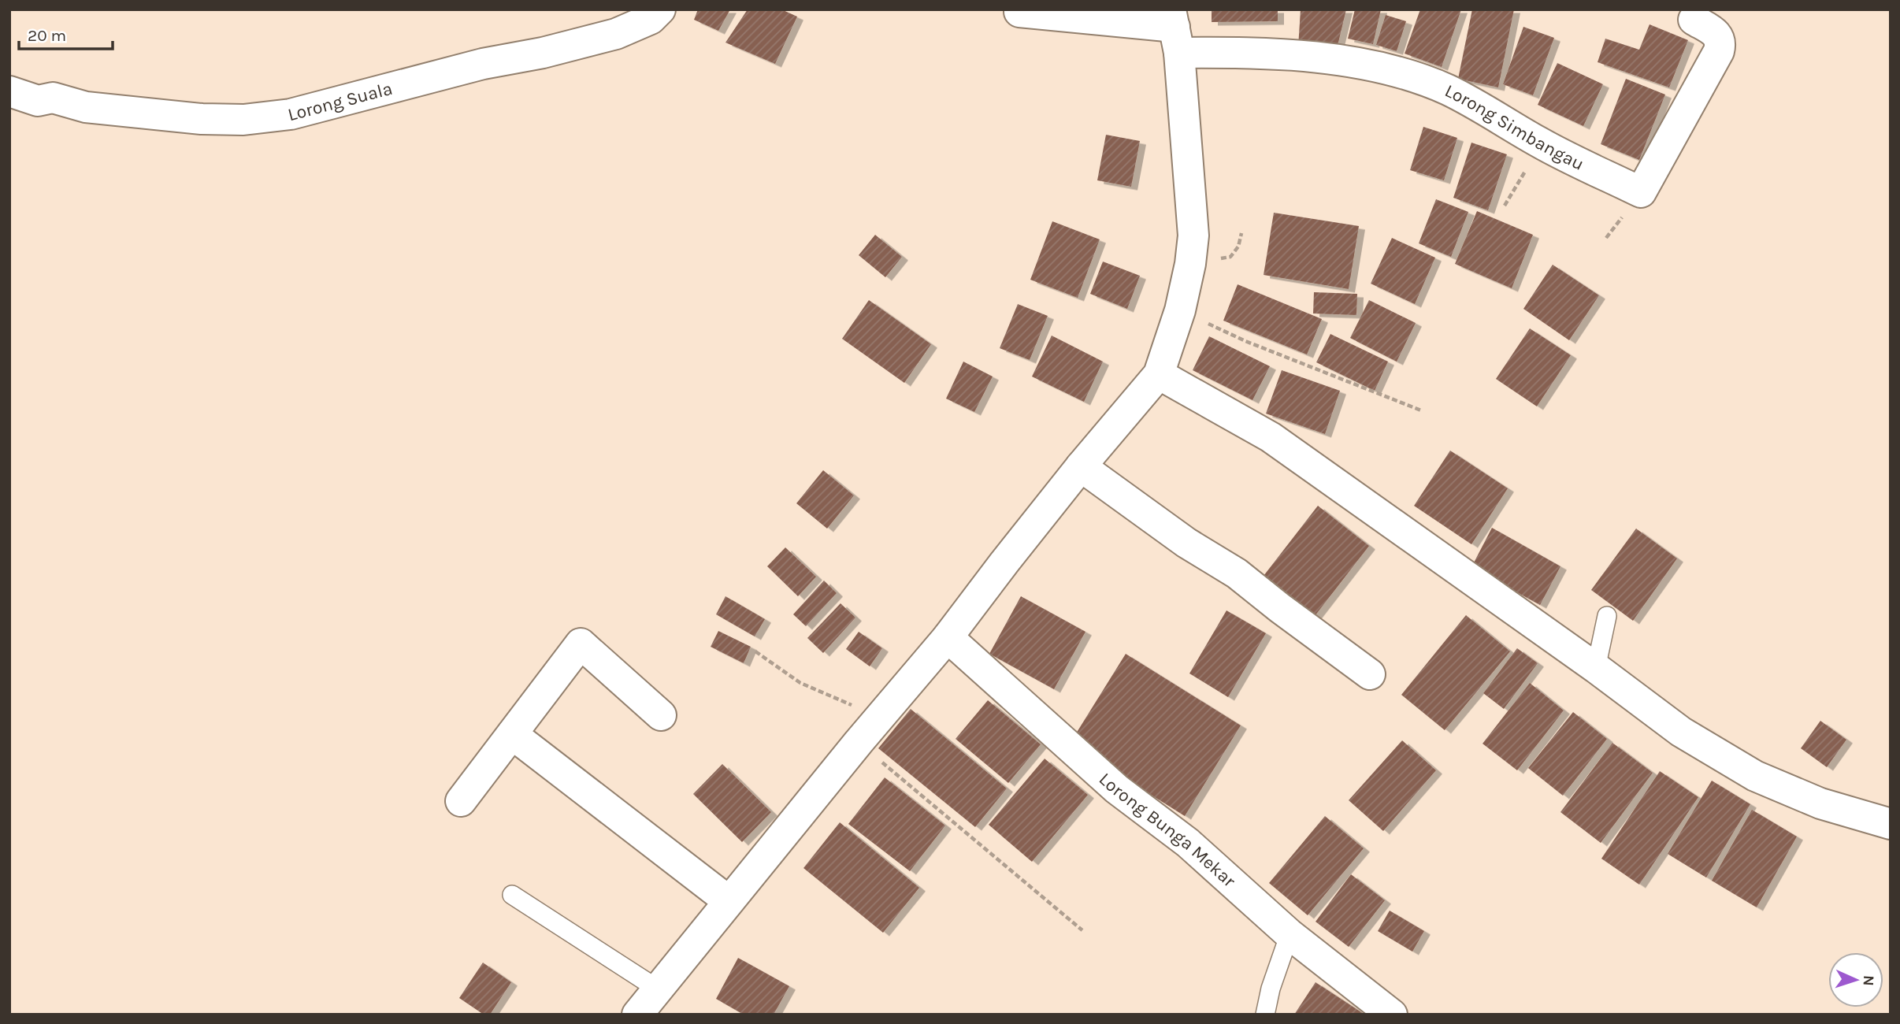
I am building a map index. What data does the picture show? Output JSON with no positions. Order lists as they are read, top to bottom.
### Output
{
  "streets": {
    "street": ["Lorong Suala", "Lorong Simbangau", "Lorong Bunga Mekar"]
  },
  "scale_bar": "20 m",
  "north": "right"
}
